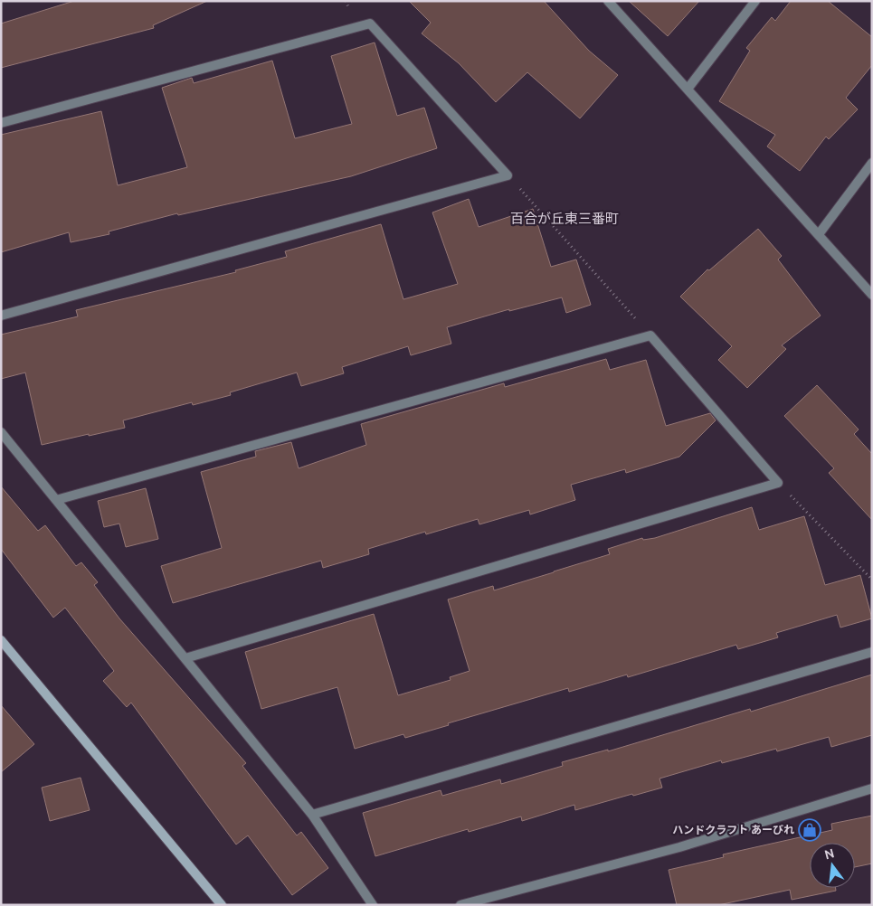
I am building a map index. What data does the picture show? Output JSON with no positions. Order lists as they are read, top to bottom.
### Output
{
  "districts": ["百合が丘東三番町"],
  "places": {
    "shop": ["ハンドクラフト あーびれ"]
  },
  "north": "top"
}
